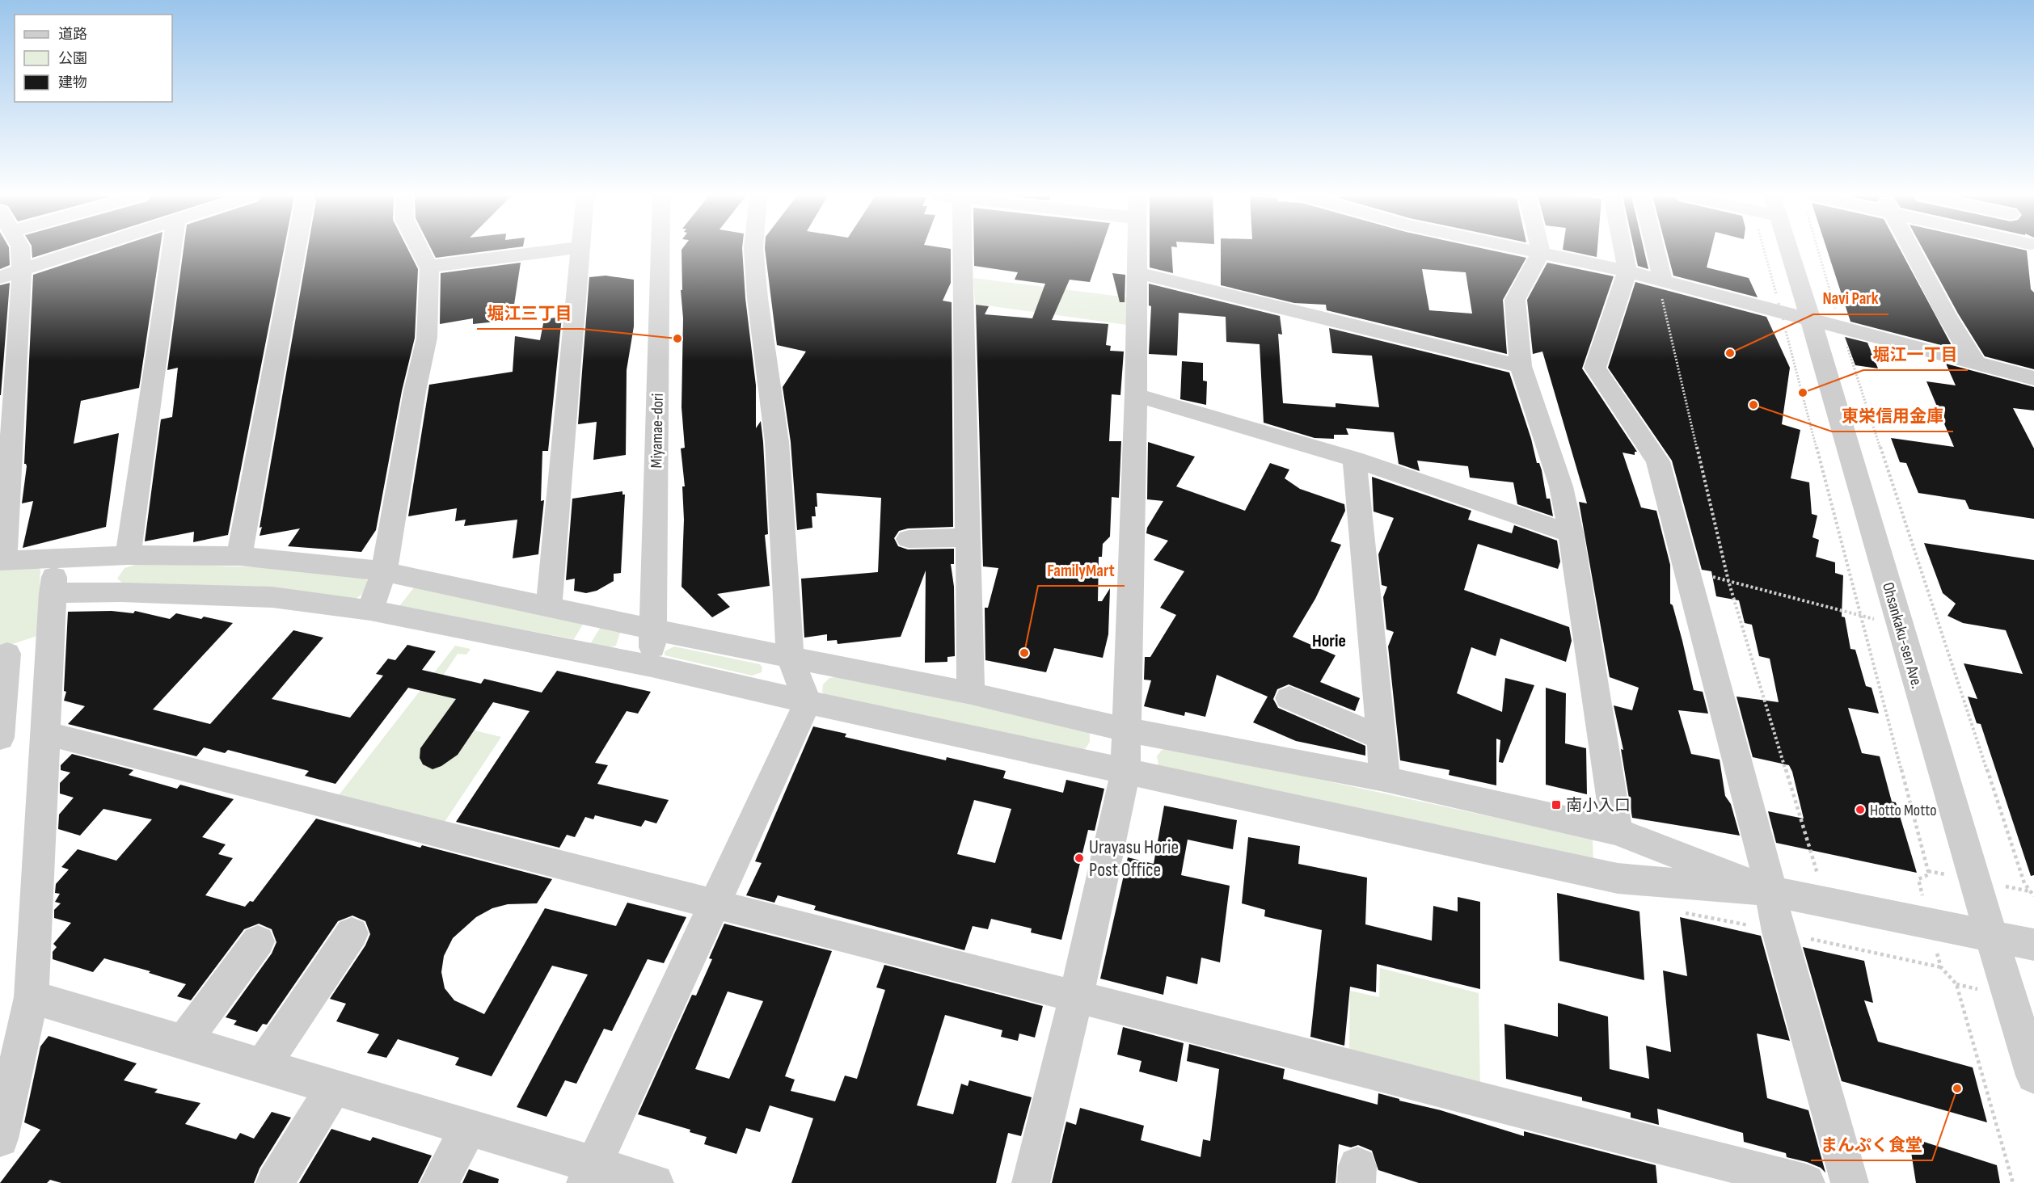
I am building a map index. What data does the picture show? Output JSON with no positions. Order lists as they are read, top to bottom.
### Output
{
  "streets": {
    "street": ["Miyamae-dori", "Ohsankaku-sen Ave."]
  },
  "districts": ["Horie"],
  "places": {
    "other": [
      "堀江三丁目",
      "Navi Park",
      "堀江一丁目",
      "東栄信用金庫",
      "FamilyMart",
      "Hotto Motto",
      "Urayasu Horie Post Office",
      "まんぷく食堂"
    ],
    "transit": ["南小入口"]
  },
  "legend": ["道路", "公園", "建物"]
}
